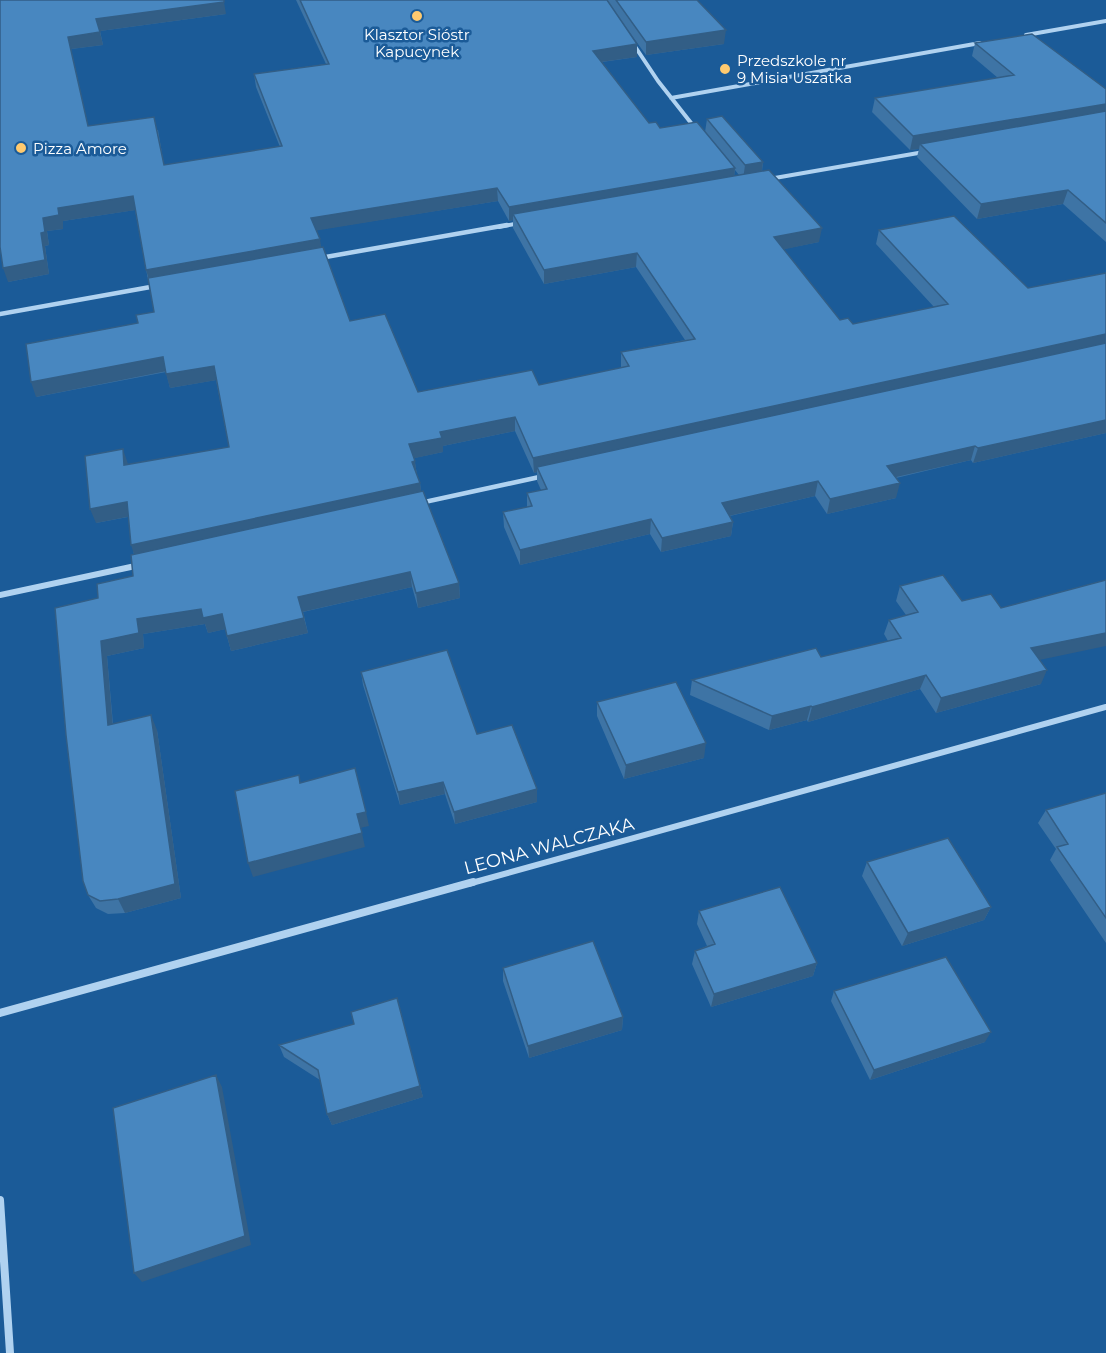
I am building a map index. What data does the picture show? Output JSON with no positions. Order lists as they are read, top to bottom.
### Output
{
  "streets": {
    "street": ["LEONA WALCZAKA"]
  },
  "places": ["Klasztor Sióstr Kapucynek", "Przedszkole nr 9 Misia Uszatka", "Pizza Amore"]
}
